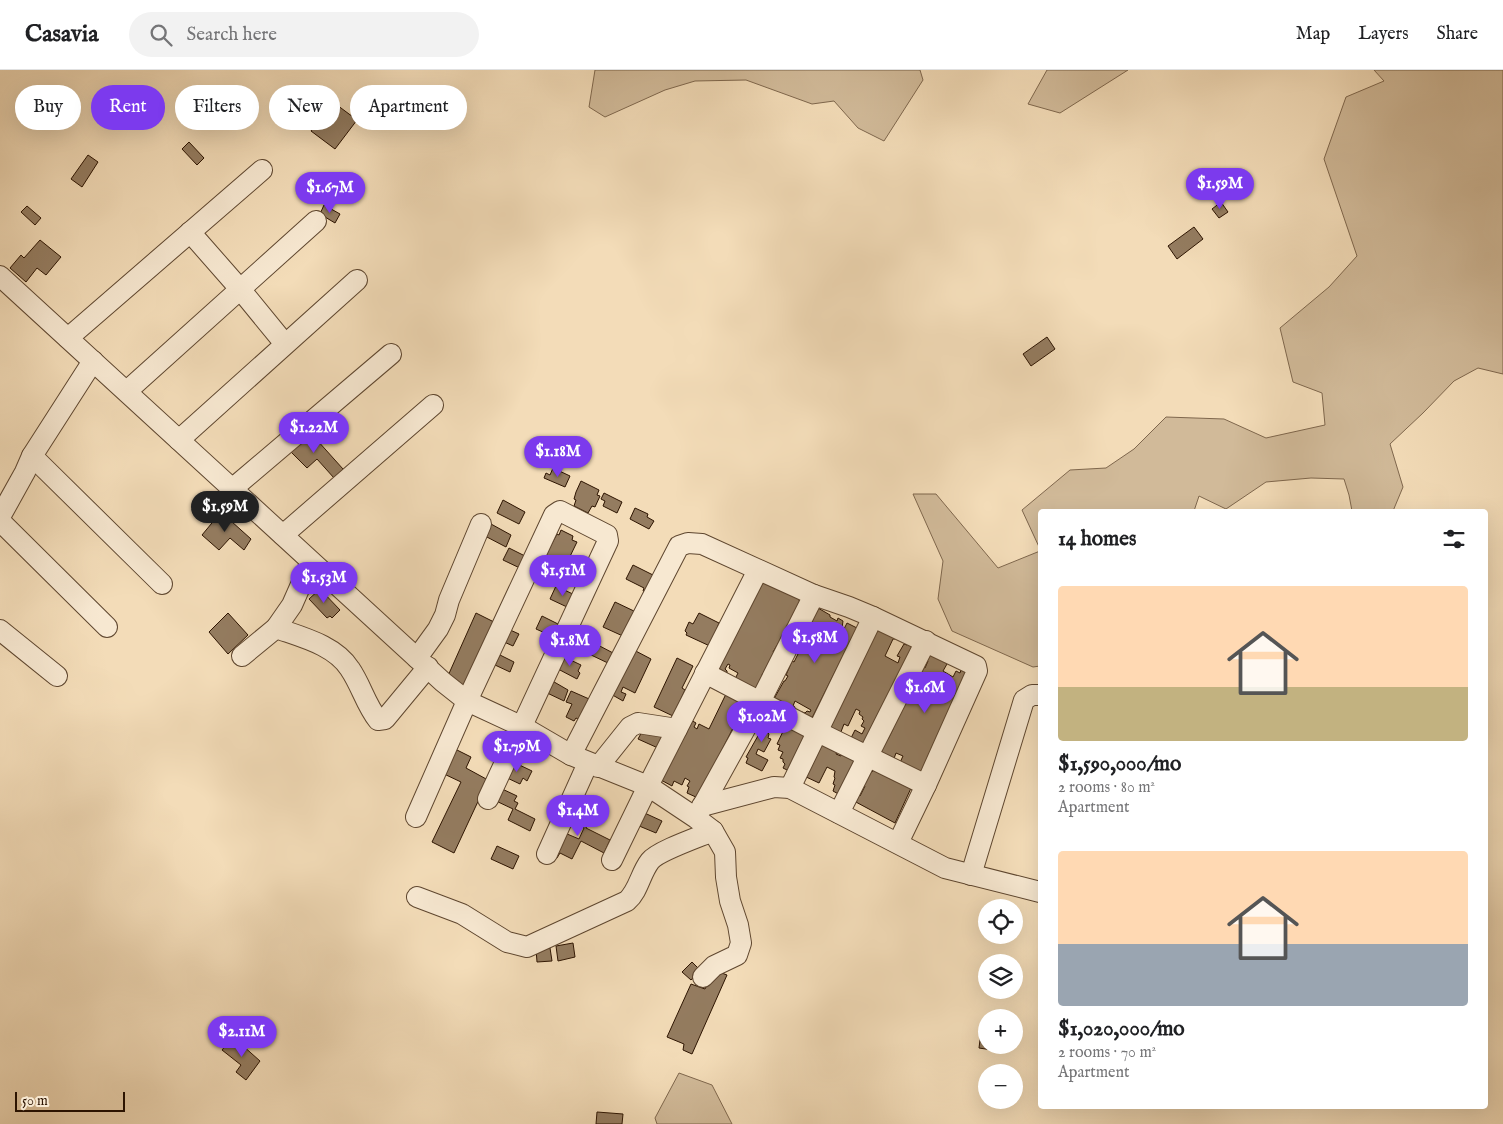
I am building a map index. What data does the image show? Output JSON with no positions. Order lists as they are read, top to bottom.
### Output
{
  "scale_bar": "50 m",
  "page": {
    "header": "Casavia",
    "search": "Search here",
    "nav": ["Map", "Layers", "Share"],
    "chip": [
      "Buy",
      "Rent",
      "Filters",
      "New",
      "Apartment"
    ],
    "price": [
      "$1.59M",
      "$1.67M",
      "$1.22M",
      "$1.18M",
      "$1.59M",
      "$1.51M",
      "$1.53M",
      "$1.58M",
      "$1.8M",
      "$1.6M",
      "$1.02M",
      "$1.79M",
      "$1.4M",
      "$2.11M"
    ],
    "heading": "14 homes",
    "list": [
      {
        "name": "$1,590,000/mo",
        "note": "2 rooms · 80 m² · Apartment"
      },
      {
        "name": "$1,020,000/mo",
        "note": "2 rooms · 70 m² · Apartment"
      }
    ],
    "map_buttons": ["+", "−"],
    "scale": "50 m"
  }
}
